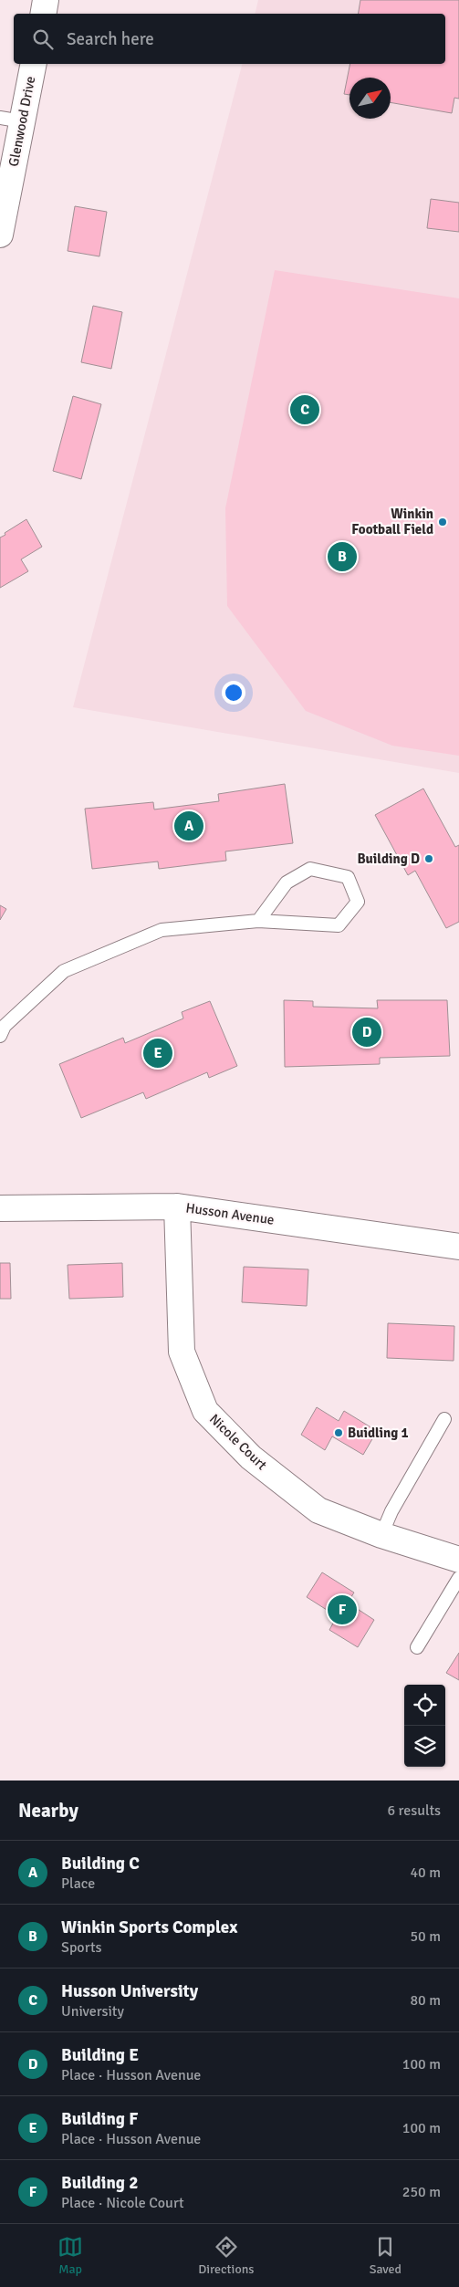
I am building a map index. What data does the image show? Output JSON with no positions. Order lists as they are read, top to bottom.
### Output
{
  "streets": {
    "street": ["Glenwood Drive", "Husson Avenue", "Nicole Court"]
  },
  "crossings": [
    ["Husson Avenue", "Nicole Court"]
  ],
  "places": ["Winkin Football Field", "Building D", "Buidling 1"],
  "north": "top right",
  "page": {
    "search": "Search here",
    "pins": [
      "C",
      "B",
      "A",
      "D",
      "E",
      "F"
    ],
    "heading": ["Nearby", "6 results"],
    "list": [
      {
        "mark": "A",
        "name": "Building C",
        "note": "Place",
        "value": "40 m"
      },
      {
        "mark": "B",
        "name": "Winkin Sports Complex",
        "note": "Sports",
        "value": "50 m"
      },
      {
        "mark": "C",
        "name": "Husson University",
        "note": "University",
        "value": "80 m"
      },
      {
        "mark": "D",
        "name": "Building E",
        "note": "Place · Husson Avenue",
        "value": "100 m"
      },
      {
        "mark": "E",
        "name": "Building F",
        "note": "Place · Husson Avenue",
        "value": "100 m"
      },
      {
        "mark": "F",
        "name": "Building 2",
        "note": "Place · Nicole Court",
        "value": "250 m"
      }
    ],
    "nav": ["Map", "Directions", "Saved"]
  }
}
